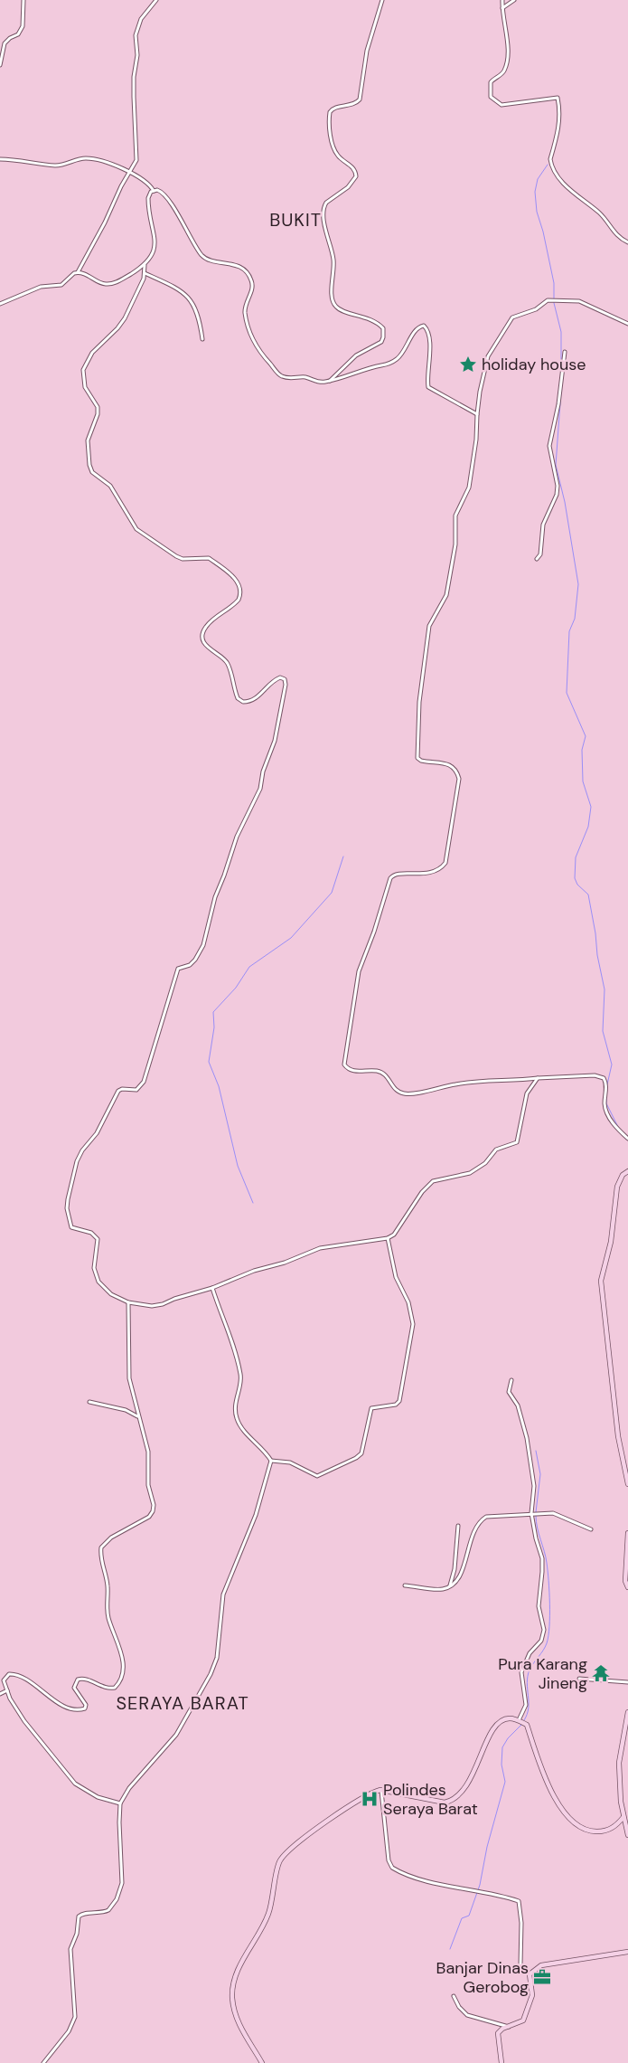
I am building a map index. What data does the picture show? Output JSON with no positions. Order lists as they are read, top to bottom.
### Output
{
  "districts": ["BUKIT", "SERAYA BARAT"],
  "places": {
    "place": ["holiday house"],
    "temple": ["Pura Karang Jineng"],
    "hospital": ["Polindes Seraya Barat"],
    "office": ["Banjar Dinas Gerobog"]
  }
}
